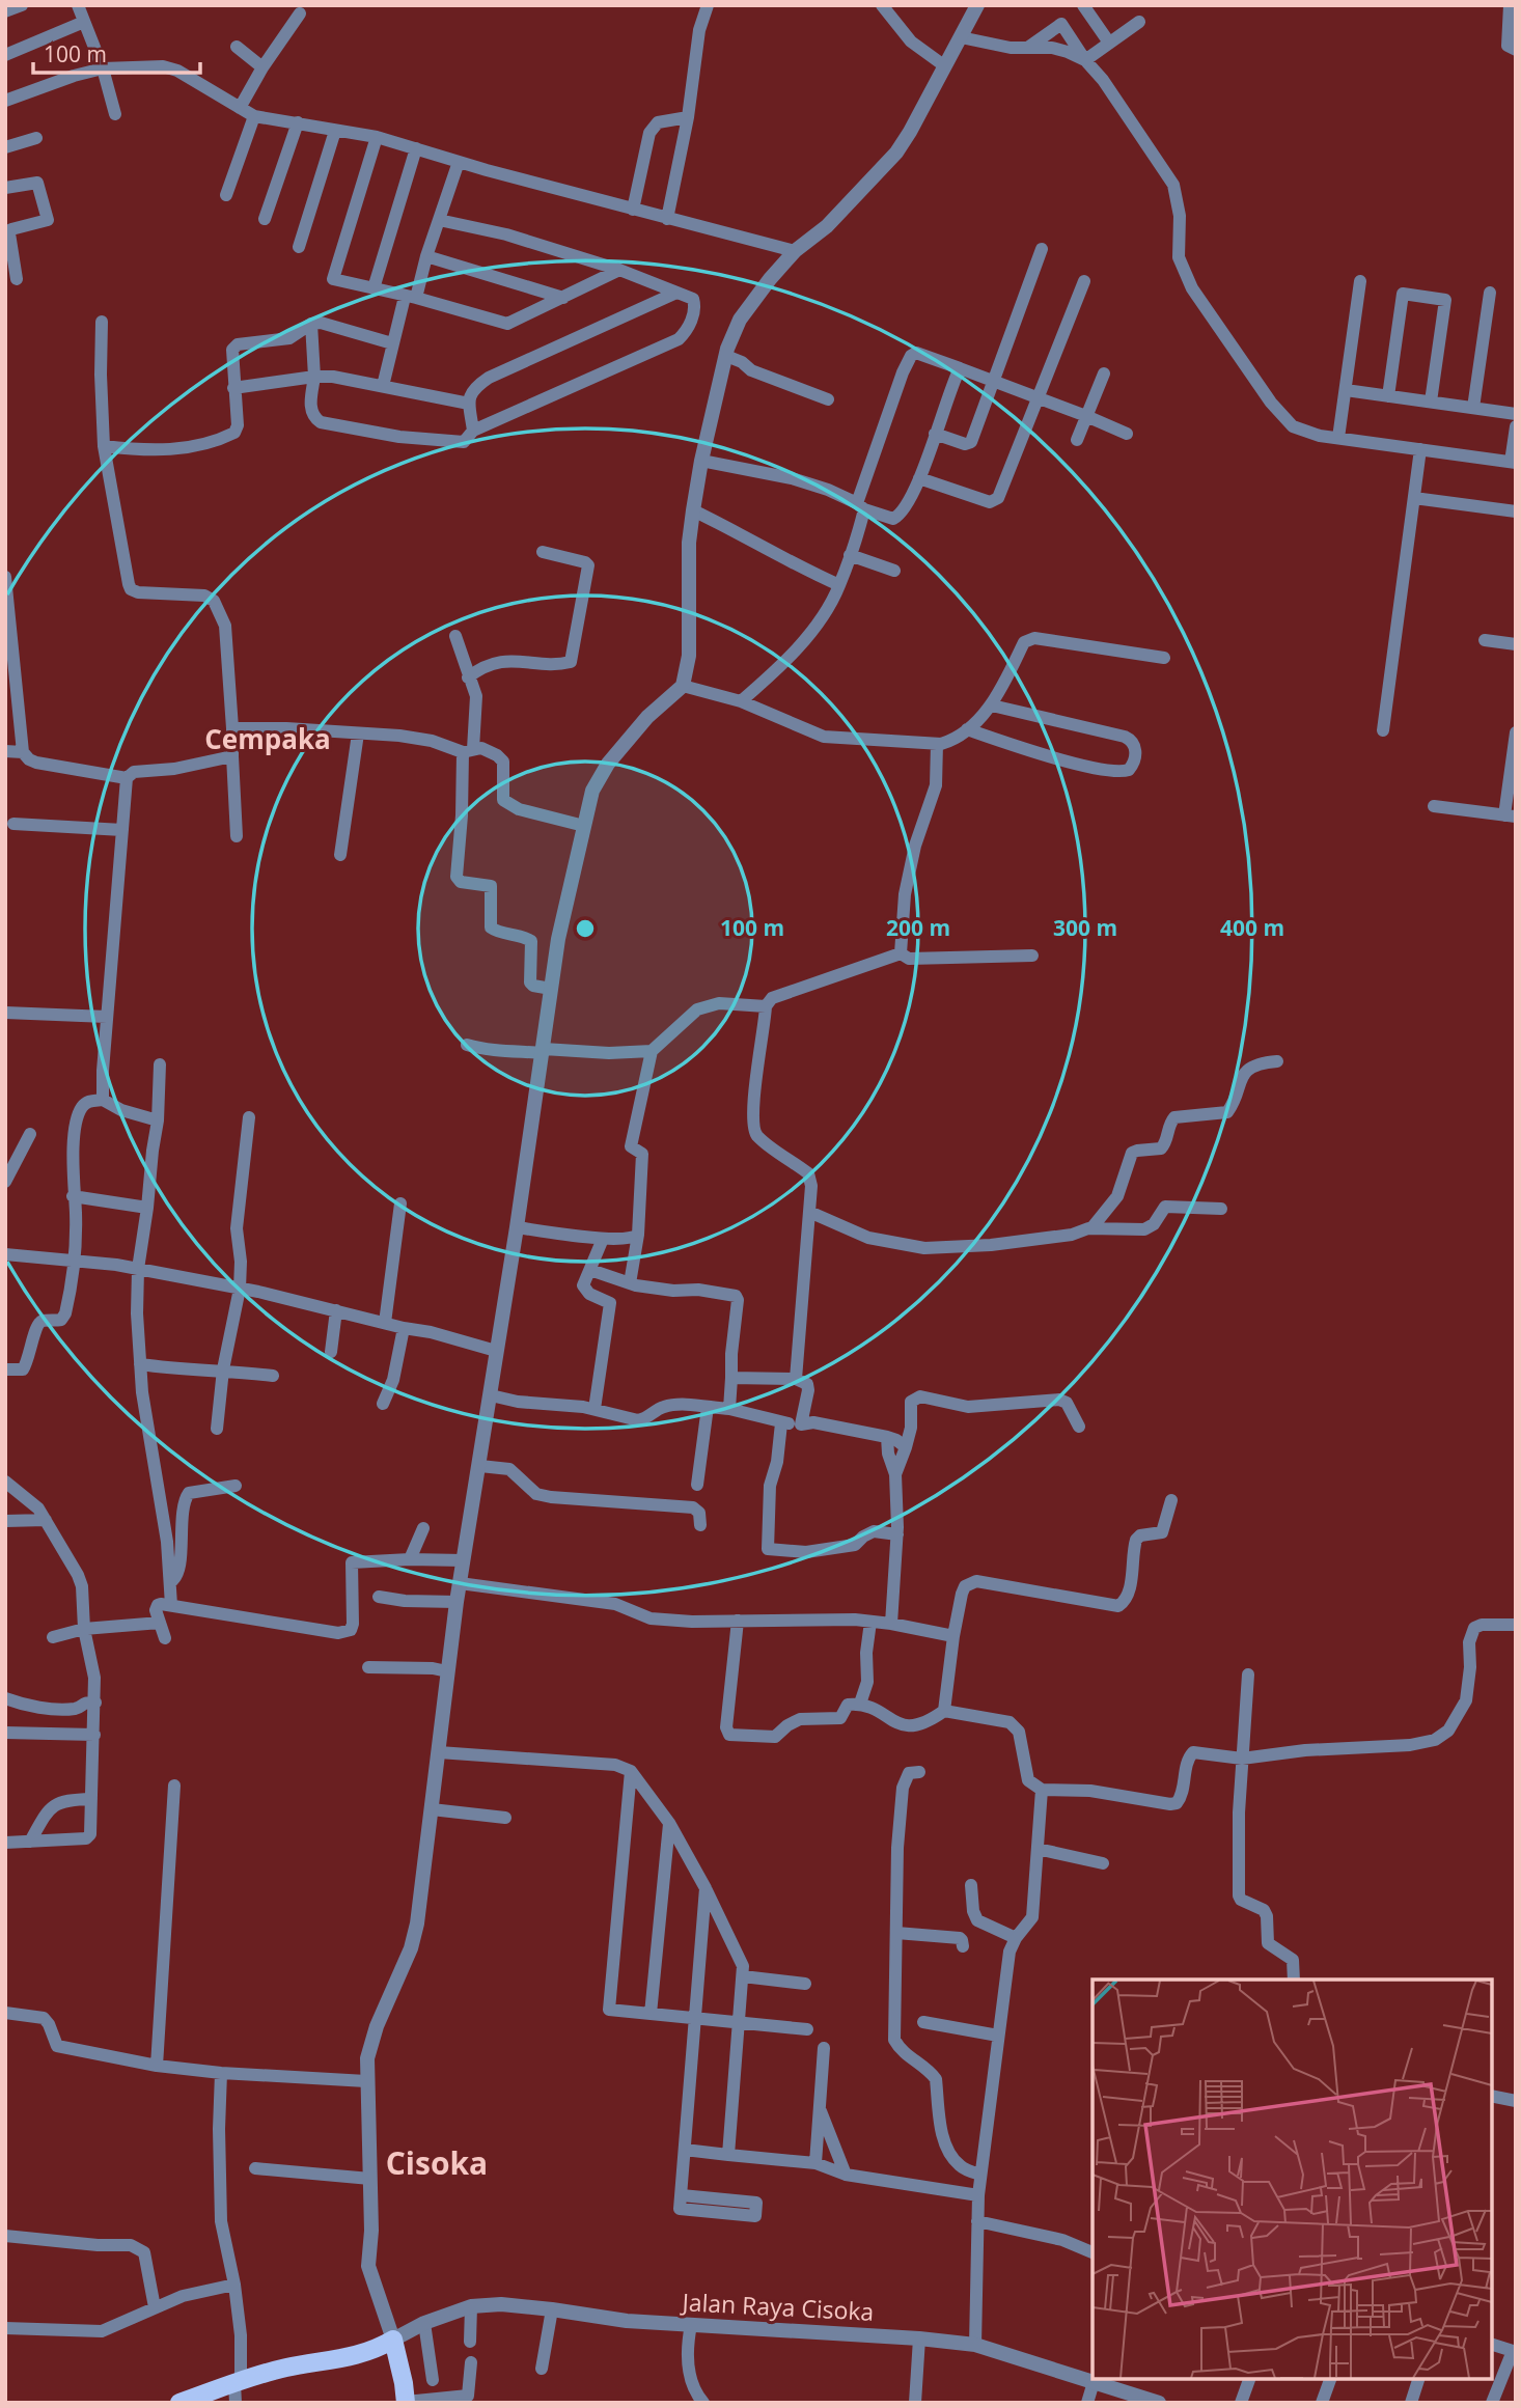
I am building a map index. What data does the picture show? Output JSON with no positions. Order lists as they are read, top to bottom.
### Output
{
  "streets": {
    "street": ["Jalan Raya Cisoka"]
  },
  "districts": ["Cempaka", "Cisoka"],
  "scale_bar": "100 m",
  "rings": [
    "100 m",
    "200 m",
    "300 m",
    "400 m"
  ]
}
